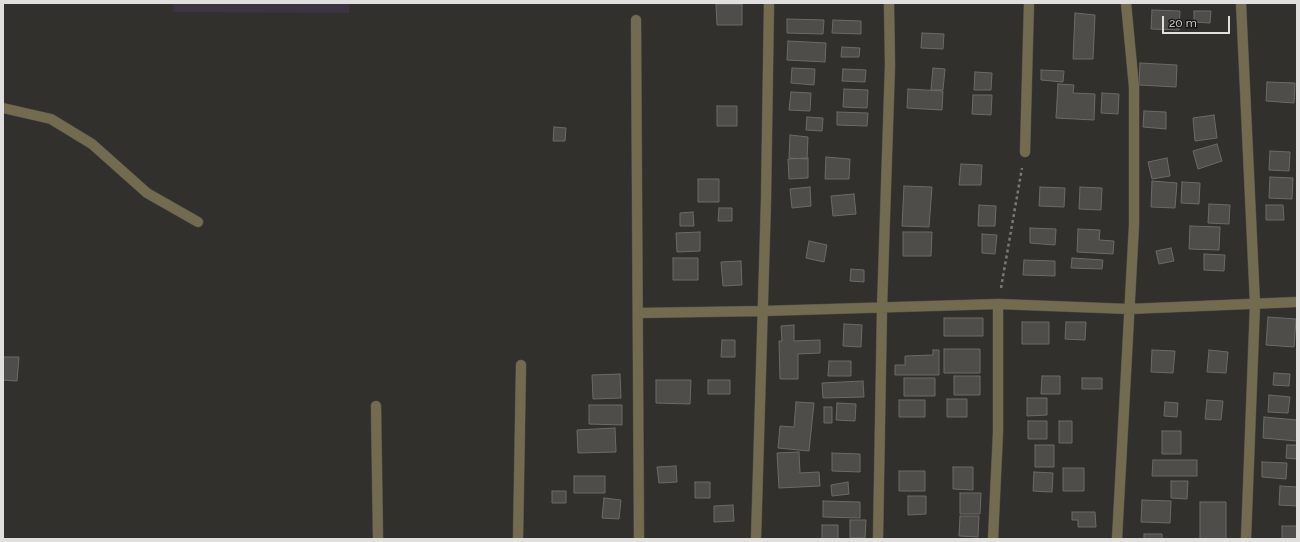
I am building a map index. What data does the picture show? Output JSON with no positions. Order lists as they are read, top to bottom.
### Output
{
  "scale_bar": "20 m"
}
